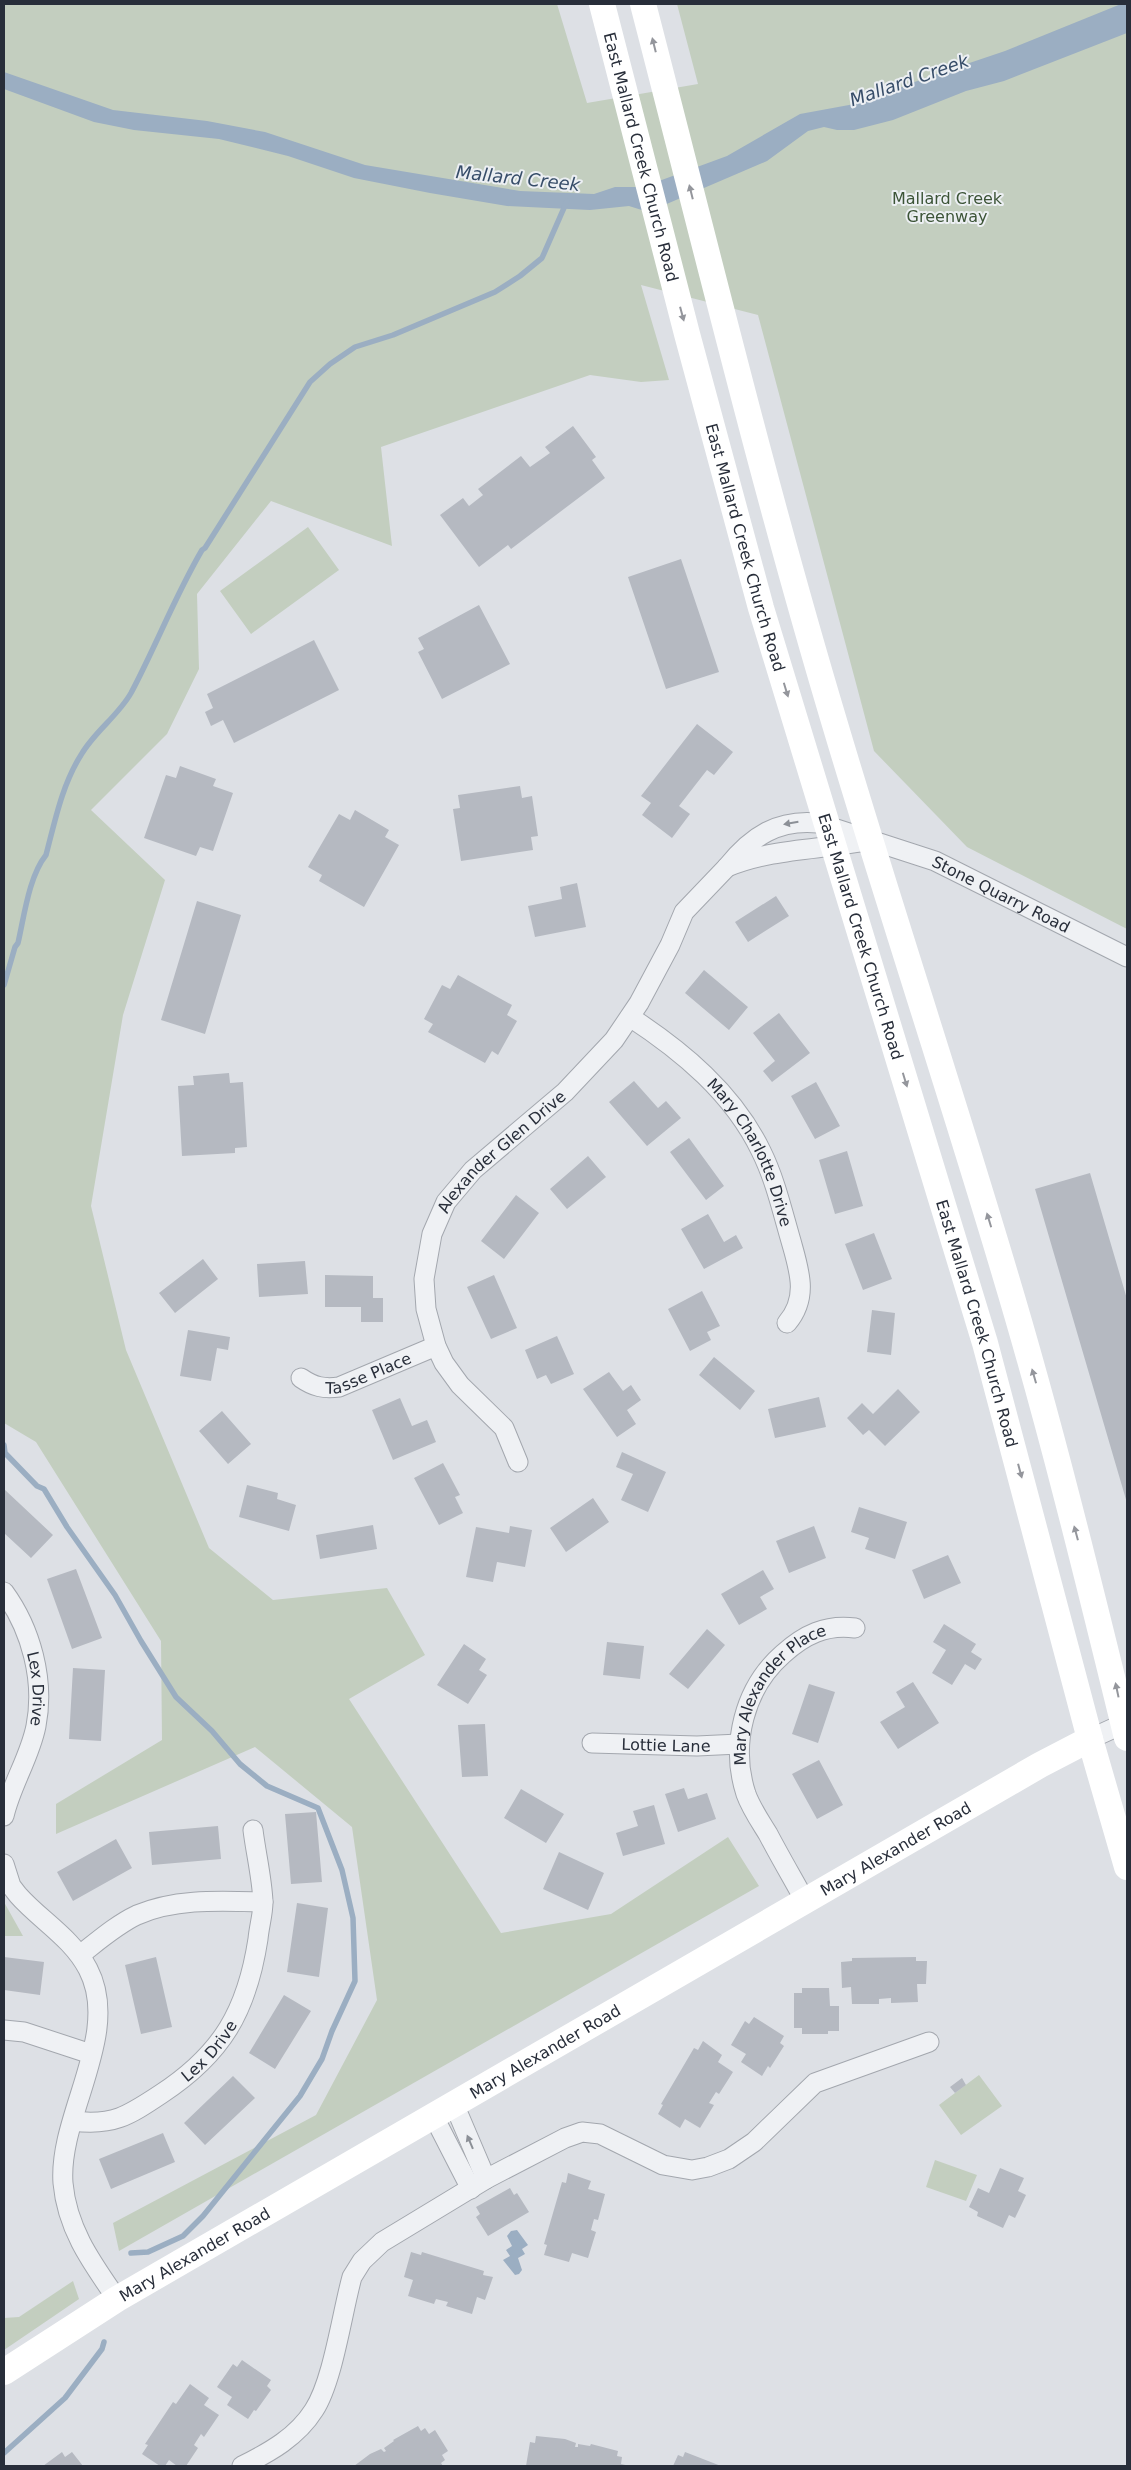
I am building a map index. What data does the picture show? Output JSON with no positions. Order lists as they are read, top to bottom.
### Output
{
  "streets": {
    "main road": ["East Mallard Creek Church Road", "Mary Alexander Road"],
    "street": [
      "Stone Quarry Road",
      "Alexander Glen Drive",
      "Mary Charlotte Drive",
      "Tasse Place",
      "Lex Drive",
      "Mary Alexander Place",
      "Lottie Lane"
    ]
  },
  "crossings": [
    ["East Mallard Creek Church Road", "Alexander Glen Drive"],
    ["East Mallard Creek Church Road", "Mary Alexander Road"],
    ["Stone Quarry Road", "Alexander Glen Drive"],
    ["Alexander Glen Drive", "Mary Charlotte Drive"],
    ["Alexander Glen Drive", "Tasse Place"],
    ["Mary Alexander Place", "Lottie Lane"],
    ["Mary Alexander Place", "Mary Alexander Road"]
  ],
  "water": ["Mallard Creek"],
  "parks": ["Mallard Creek Greenway"]
}
